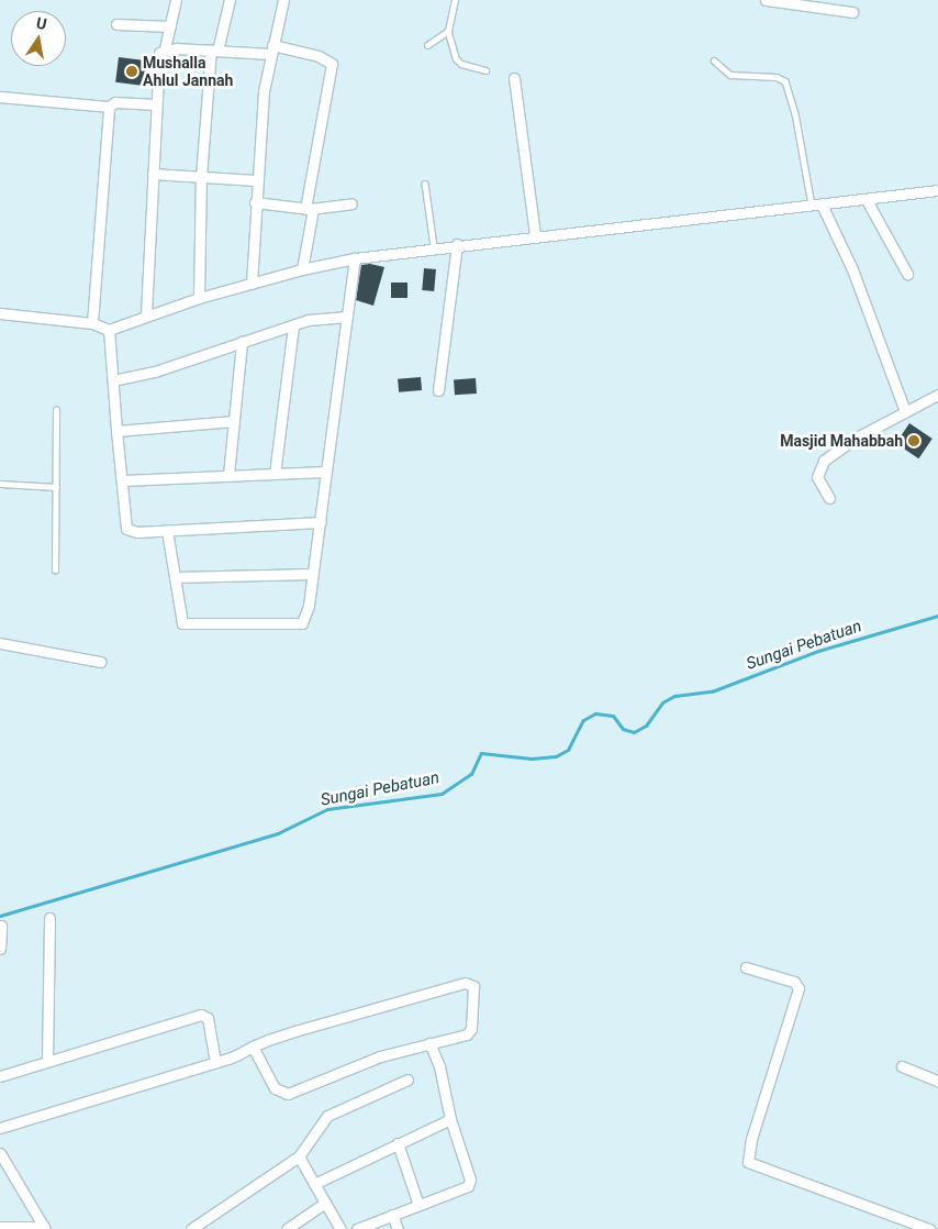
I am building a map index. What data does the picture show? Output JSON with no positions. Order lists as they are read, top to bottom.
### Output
{
  "water": ["Sungai Pebatuan"],
  "places": ["Mushalla Ahlul Jannah", "Masjid Mahabbah"],
  "north": "top"
}
